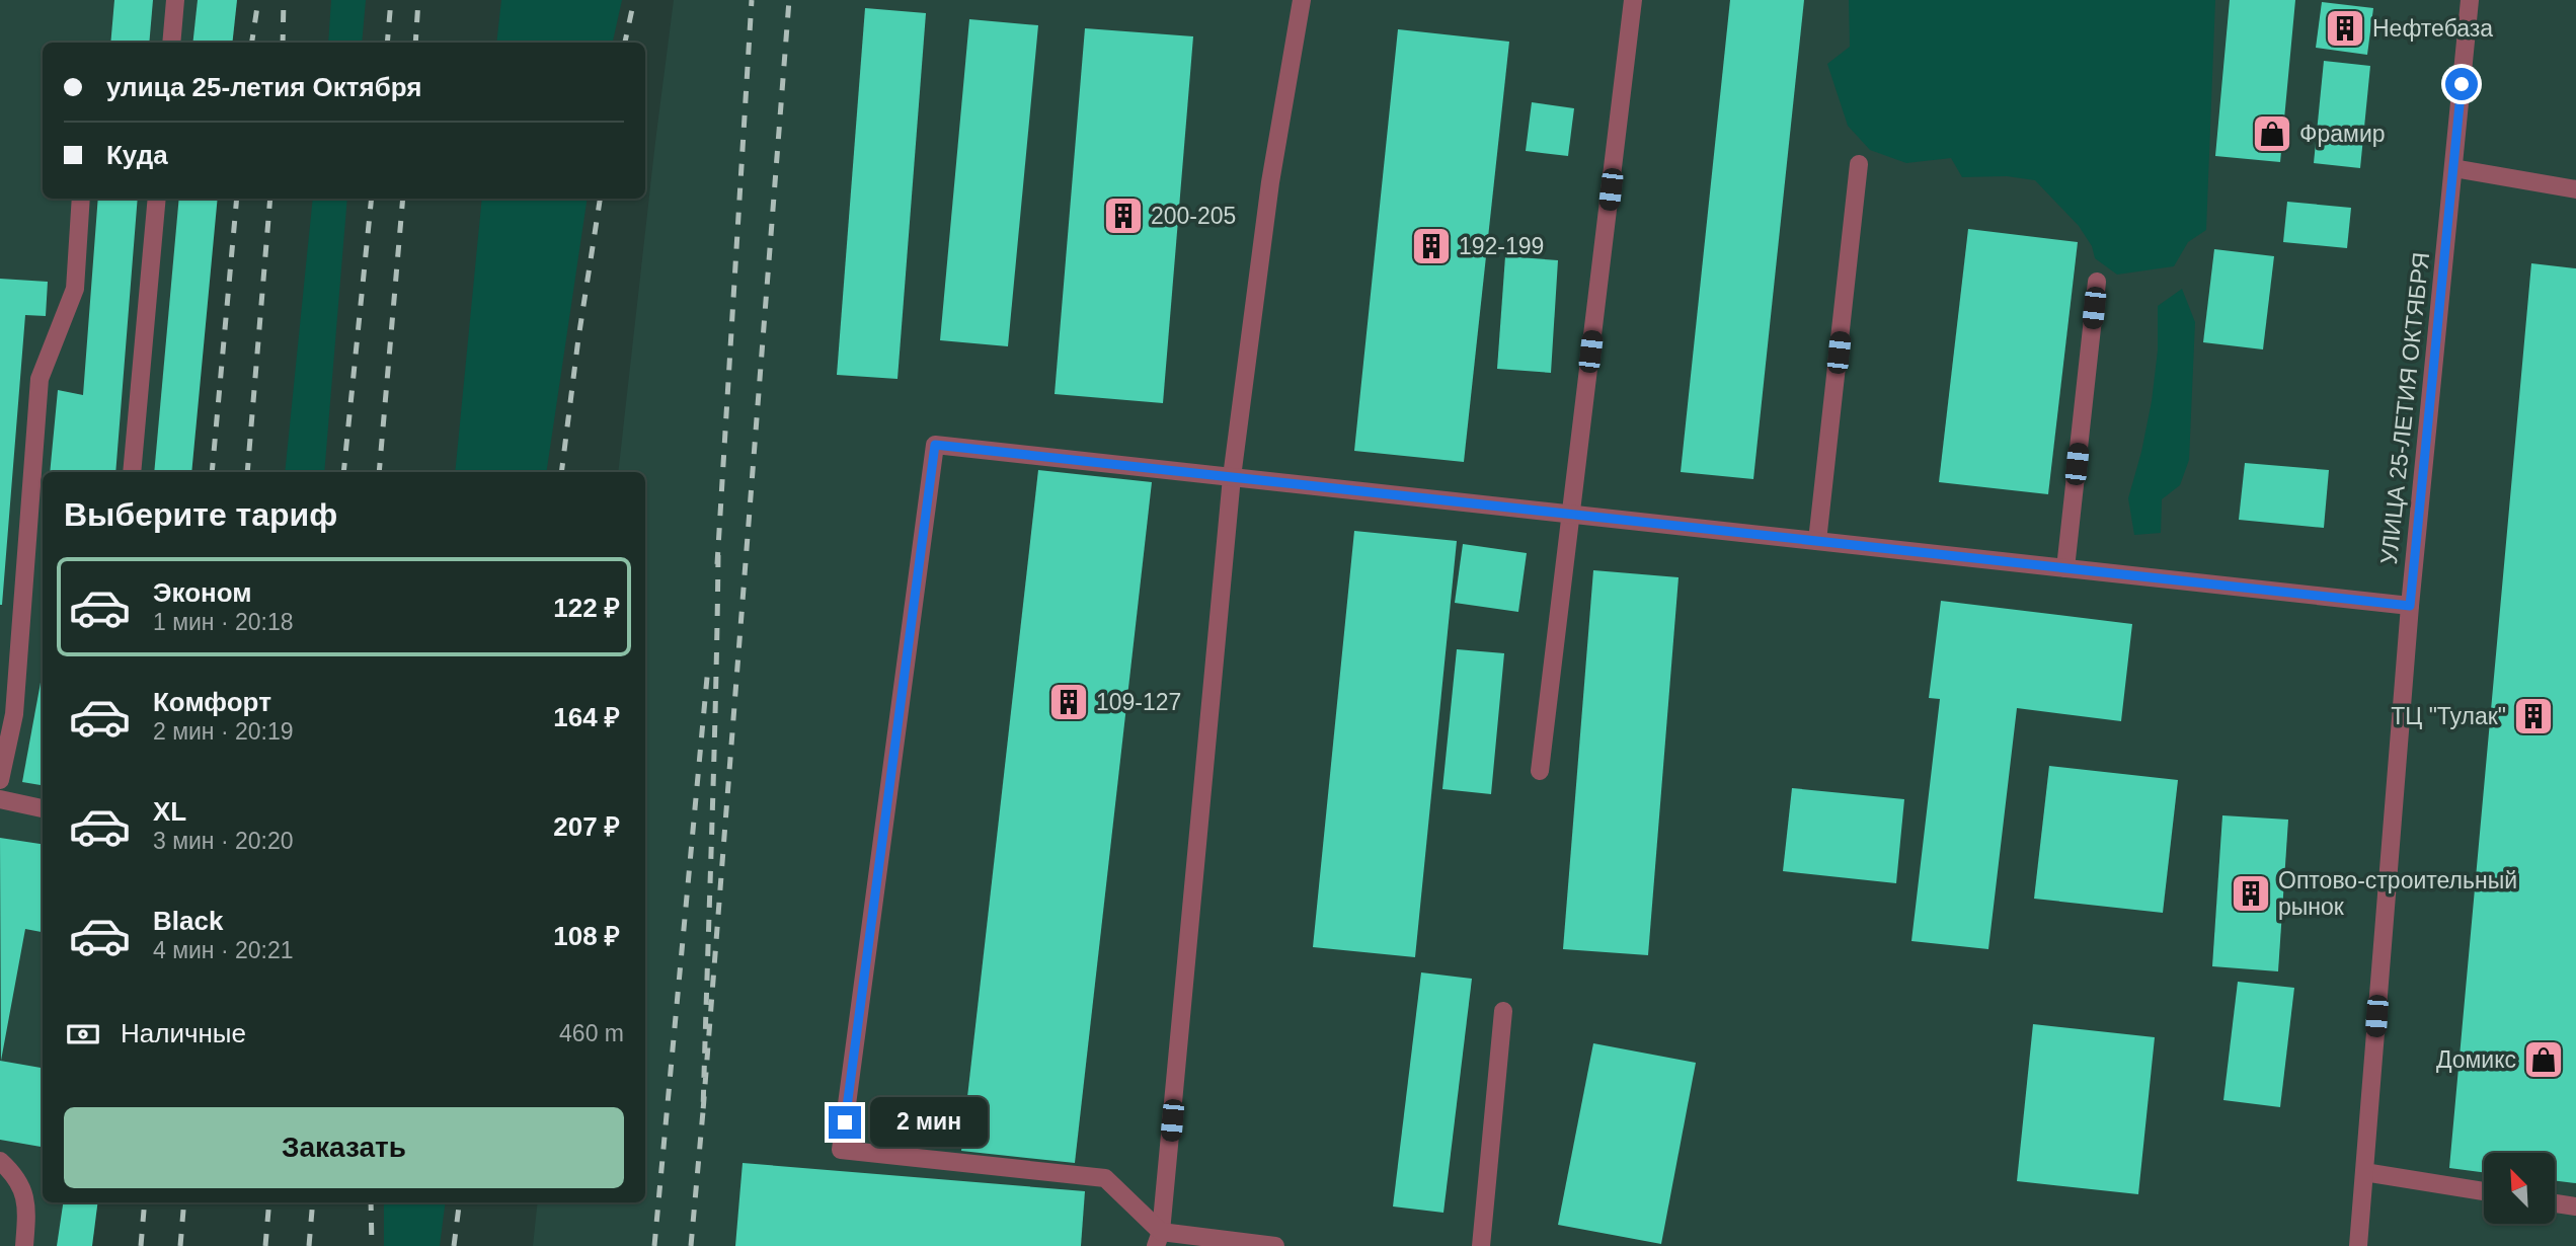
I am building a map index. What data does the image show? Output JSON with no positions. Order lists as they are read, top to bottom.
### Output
{
  "streets": {
    "street": ["УЛИЦА 25-ЛЕТИЯ ОКТЯБРЯ"]
  },
  "places": {
    "building": [
      "Нефтебаза",
      "200-205",
      "192-199",
      "109-127",
      "ТЦ \"Тулак\"",
      "Оптово-строительный рынок"
    ],
    "shop": ["Фрамир", "Домикс"]
  },
  "north": "top left",
  "page": {
    "banner": ["улица 25-летия Октября", "Куда"],
    "heading": "Выберите тариф",
    "list": [
      {
        "name": "Эконом",
        "note": "1 мин · 20:18",
        "value": "122 ₽"
      },
      {
        "name": "Комфорт",
        "note": "2 мин · 20:19",
        "value": "164 ₽"
      },
      {
        "name": "XL",
        "note": "3 мин · 20:20",
        "value": "207 ₽"
      },
      {
        "name": "Black",
        "note": "4 мин · 20:21",
        "value": "108 ₽"
      }
    ],
    "pay": ["Наличные", "460 m"],
    "buttons": "Заказать",
    "bubble": "2 мин"
  }
}
